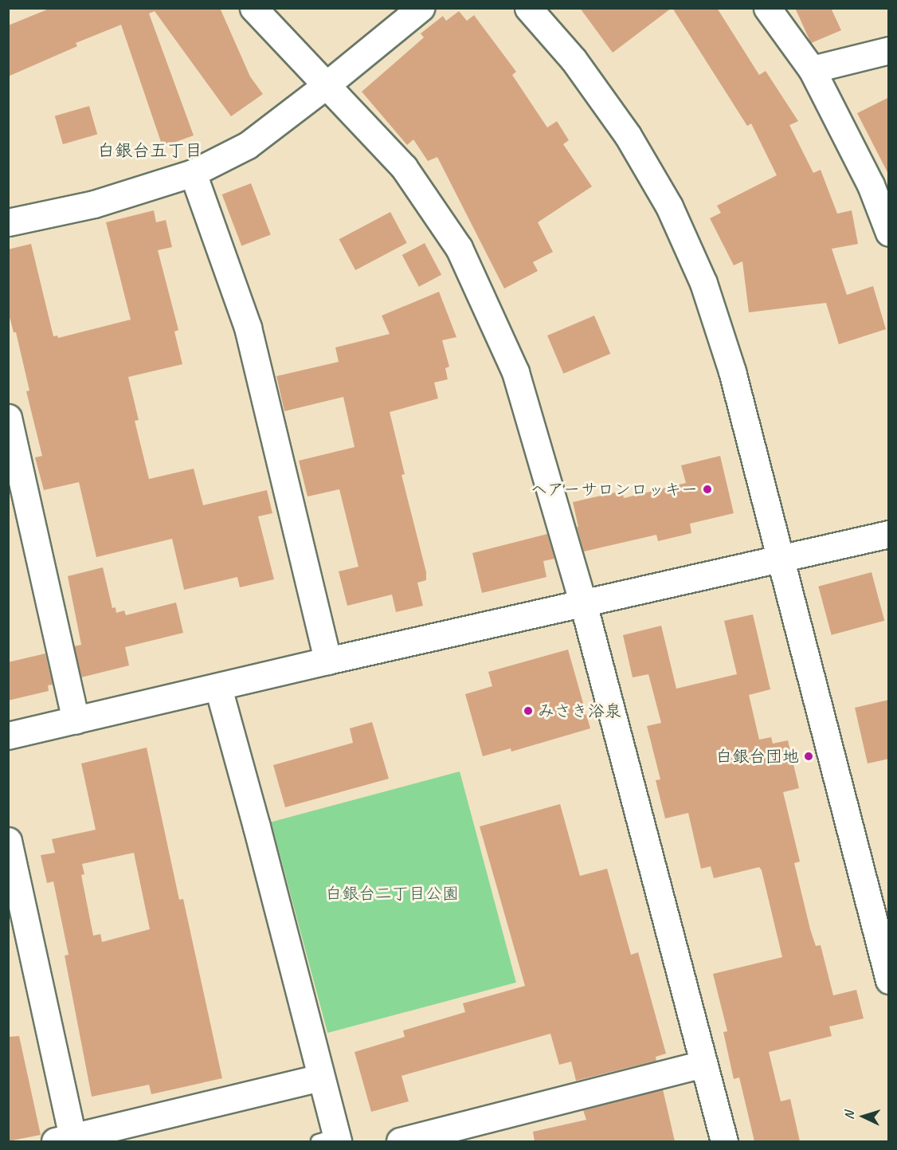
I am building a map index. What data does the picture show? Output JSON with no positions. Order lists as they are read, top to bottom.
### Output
{
  "districts": ["白銀台五丁目"],
  "parks": ["白銀台二丁目公園"],
  "places": ["ヘアーサロンロッキー", "みさき浴泉", "白銀台団地"],
  "north": "left"
}
